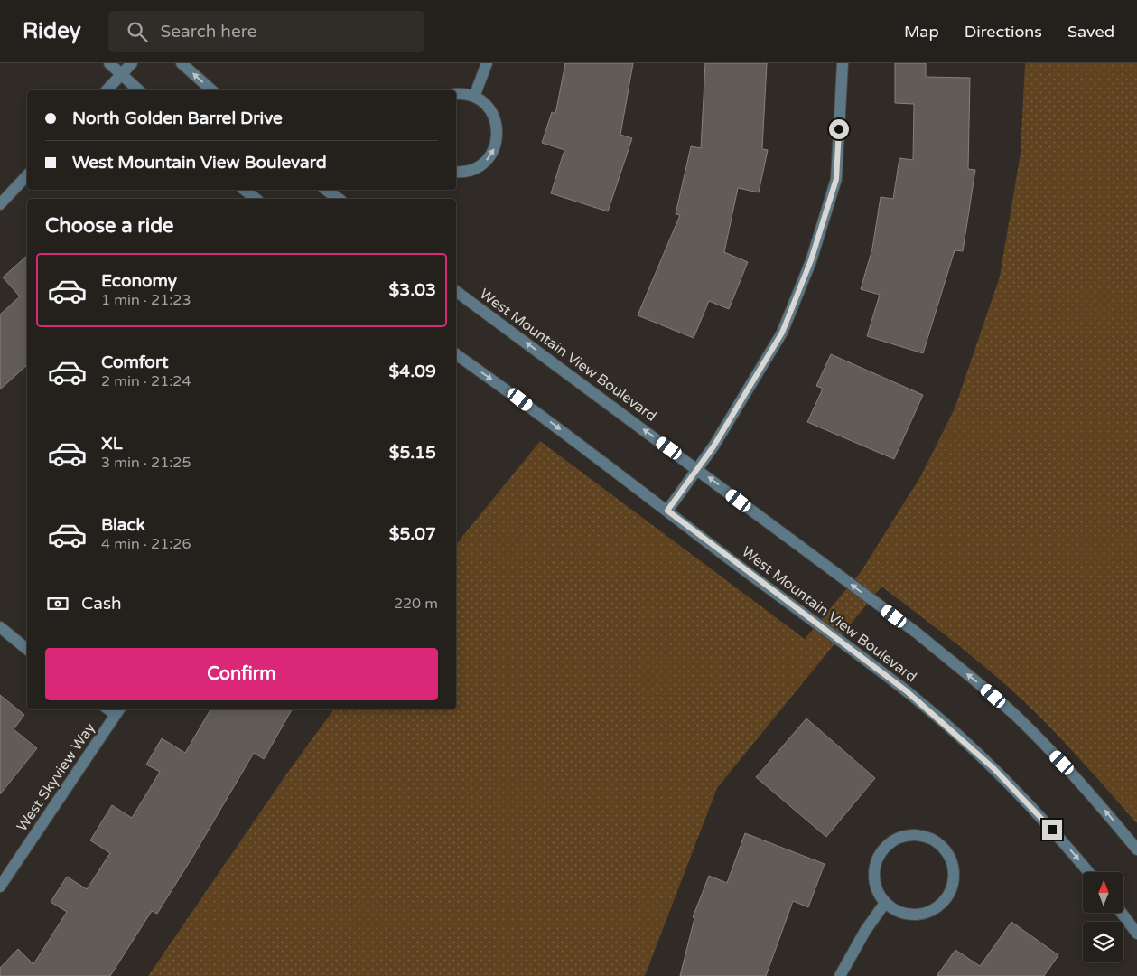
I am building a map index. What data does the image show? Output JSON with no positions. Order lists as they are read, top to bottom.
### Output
{
  "streets": {
    "street": ["West Mountain View Boulevard", "West Skyview Way"]
  },
  "north": "top",
  "page": {
    "header": "Ridey",
    "search": "Search here",
    "nav": ["Map", "Directions", "Saved"],
    "banner": ["North Golden Barrel Drive", "West Mountain View Boulevard"],
    "heading": "Choose a ride",
    "list": [
      {
        "name": "Economy",
        "note": "1 min · 21:23",
        "value": "$3.03"
      },
      {
        "name": "Comfort",
        "note": "2 min · 21:24",
        "value": "$4.09"
      },
      {
        "name": "XL",
        "note": "3 min · 21:25",
        "value": "$5.15"
      },
      {
        "name": "Black",
        "note": "4 min · 21:26",
        "value": "$5.07"
      }
    ],
    "pay": ["Cash", "220 m"],
    "buttons": "Confirm"
  }
}
